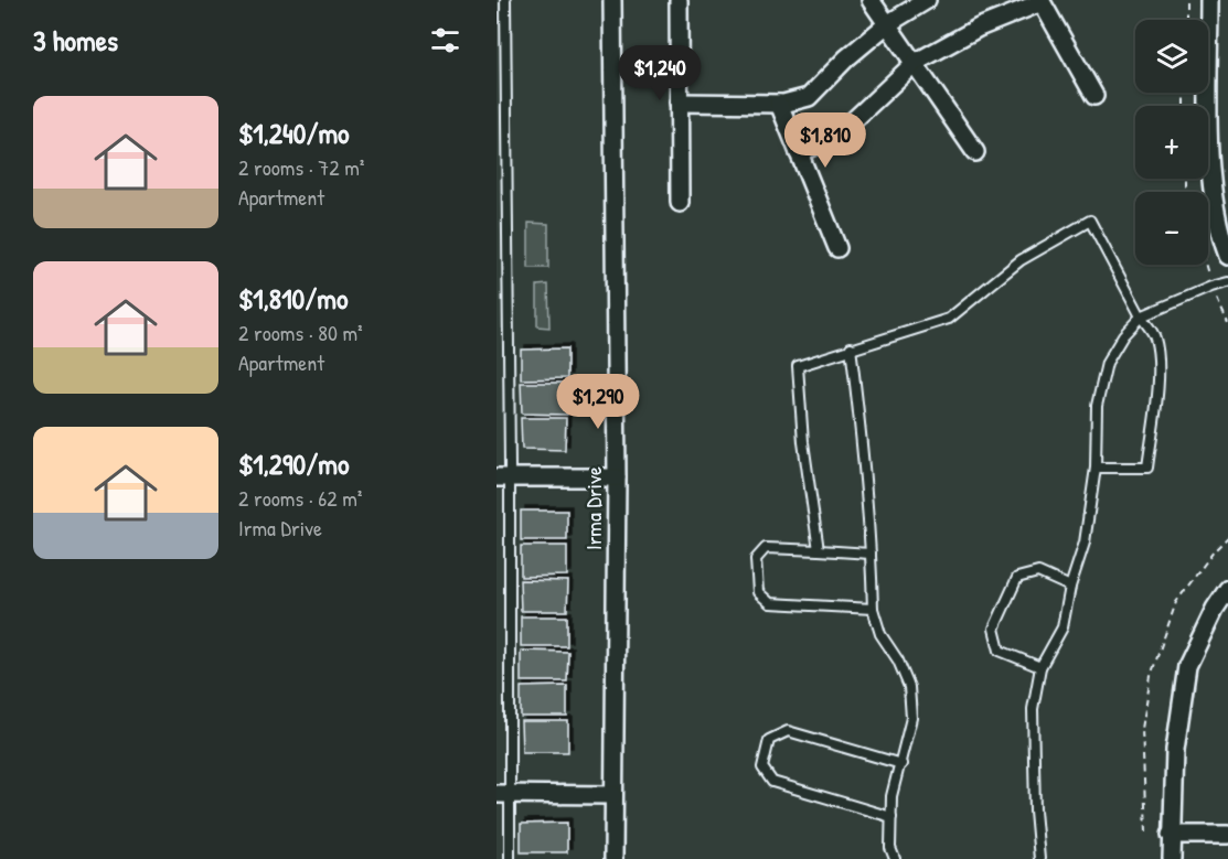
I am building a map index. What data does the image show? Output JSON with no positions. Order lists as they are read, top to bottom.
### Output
{
  "streets": {
    "street": ["Irma Drive"]
  },
  "page": {
    "heading": "3 homes",
    "map_buttons": ["+", "−"],
    "price": ["$1,240", "$1,810", "$1,290"],
    "list": [
      {
        "name": "$1,240/mo",
        "note": "2 rooms · 72 m² · Apartment"
      },
      {
        "name": "$1,810/mo",
        "note": "2 rooms · 80 m² · Apartment"
      },
      {
        "name": "$1,290/mo",
        "note": "2 rooms · 62 m² · Irma Drive"
      }
    ]
  }
}
